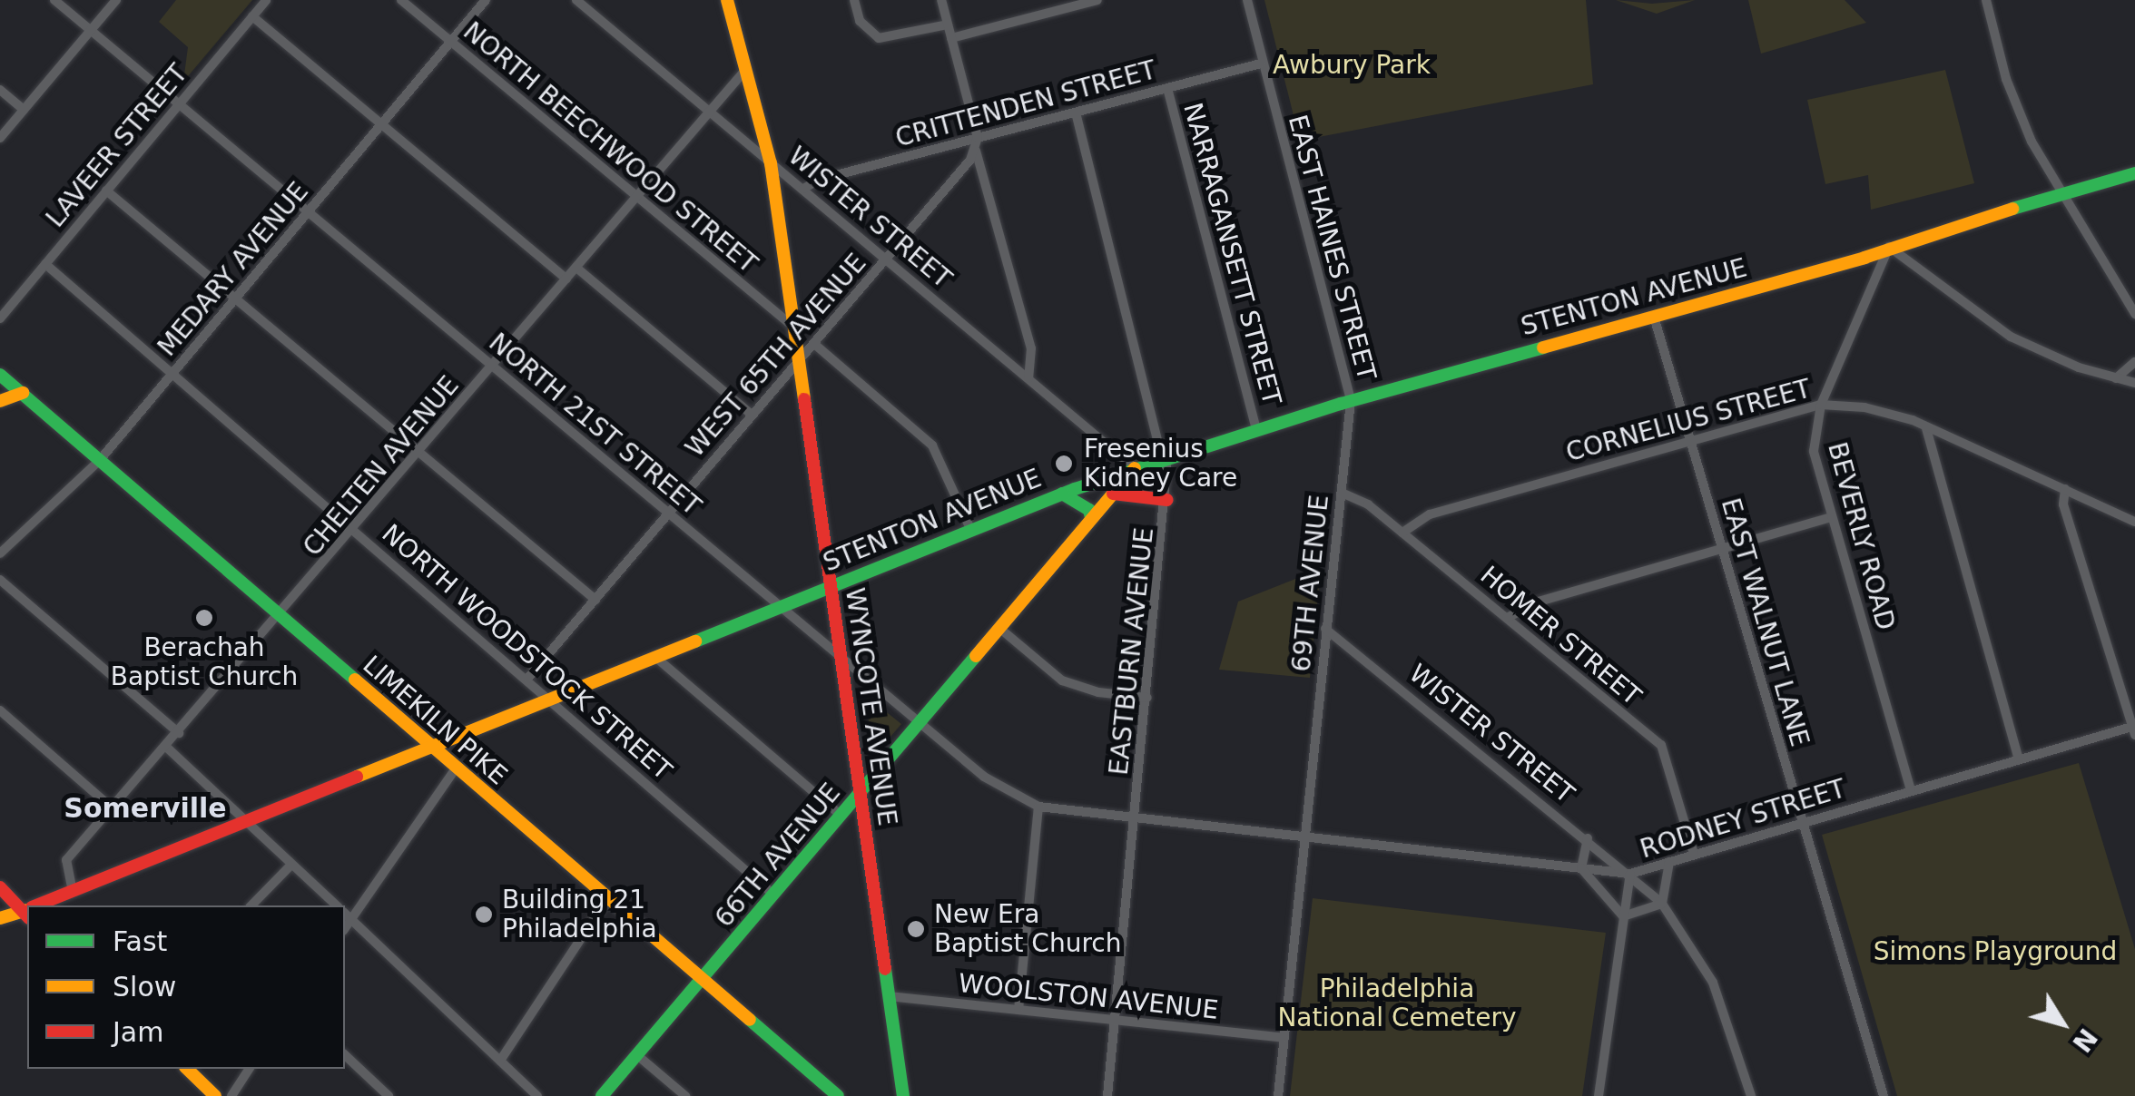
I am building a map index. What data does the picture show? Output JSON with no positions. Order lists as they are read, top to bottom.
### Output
{
  "streets": {
    "street": [
      "CRITTENDEN STREET",
      "LAVEER STREET",
      "NORTH BEECHWOOD STREET",
      "WISTER STREET",
      "EAST HAINES STREET",
      "NARRAGANSETT STREET",
      "MEDARY AVENUE",
      "STENTON AVENUE",
      "WEST 65TH AVENUE",
      "CORNELIUS STREET",
      "NORTH 21ST STREET",
      "CHELTEN AVENUE",
      "BEVERLY ROAD",
      "69TH AVENUE",
      "EAST WALNUT LANE",
      "HOMER STREET",
      "EASTBURN AVENUE",
      "NORTH WOODSTOCK STREET",
      "WYNCOTE AVENUE",
      "LIMEKILN PIKE",
      "RODNEY STREET",
      "66TH AVENUE",
      "WOOLSTON AVENUE"
    ]
  },
  "crossings": [
    ["CRITTENDEN STREET", "WISTER STREET"],
    ["CRITTENDEN STREET", "EAST HAINES STREET"],
    ["CRITTENDEN STREET", "NARRAGANSETT STREET"],
    ["CRITTENDEN STREET", "EASTBURN AVENUE"],
    ["LAVEER STREET", "NORTH 21ST STREET"],
    ["LAVEER STREET", "NORTH WOODSTOCK STREET"],
    ["NORTH BEECHWOOD STREET", "MEDARY AVENUE"],
    ["NORTH BEECHWOOD STREET", "CHELTEN AVENUE"],
    ["NORTH BEECHWOOD STREET", "WYNCOTE AVENUE"],
    ["WISTER STREET", "STENTON AVENUE"],
    ["WISTER STREET", "WEST 65TH AVENUE"],
    ["WISTER STREET", "CHELTEN AVENUE"],
    ["WISTER STREET", "69TH AVENUE"],
    ["WISTER STREET", "WYNCOTE AVENUE"],
    ["WISTER STREET", "RODNEY STREET"],
    ["WISTER STREET", "66TH AVENUE"],
    ["EAST HAINES STREET", "STENTON AVENUE"],
    ["EAST HAINES STREET", "69TH AVENUE"],
    ["NARRAGANSETT STREET", "STENTON AVENUE"],
    ["MEDARY AVENUE", "NORTH 21ST STREET"],
    ["MEDARY AVENUE", "NORTH WOODSTOCK STREET"],
    ["MEDARY AVENUE", "LIMEKILN PIKE"],
    ["STENTON AVENUE", "NORTH 21ST STREET"],
    ["STENTON AVENUE", "CHELTEN AVENUE"],
    ["STENTON AVENUE", "BEVERLY ROAD"],
    ["STENTON AVENUE", "69TH AVENUE"],
    ["STENTON AVENUE", "EAST WALNUT LANE"],
    ["STENTON AVENUE", "EASTBURN AVENUE"],
    ["STENTON AVENUE", "NORTH WOODSTOCK STREET"],
    ["STENTON AVENUE", "WYNCOTE AVENUE"],
    ["STENTON AVENUE", "LIMEKILN PIKE"],
    ["STENTON AVENUE", "66TH AVENUE"],
    ["WEST 65TH AVENUE", "NORTH 21ST STREET"],
    ["WEST 65TH AVENUE", "NORTH WOODSTOCK STREET"],
    ["WEST 65TH AVENUE", "WYNCOTE AVENUE"],
    ["CORNELIUS STREET", "BEVERLY ROAD"],
    ["CORNELIUS STREET", "EAST WALNUT LANE"],
    ["CORNELIUS STREET", "HOMER STREET"],
    ["NORTH 21ST STREET", "CHELTEN AVENUE"],
    ["NORTH 21ST STREET", "EASTBURN AVENUE"],
    ["NORTH 21ST STREET", "WYNCOTE AVENUE"],
    ["NORTH 21ST STREET", "RODNEY STREET"],
    ["NORTH 21ST STREET", "66TH AVENUE"],
    ["CHELTEN AVENUE", "NORTH WOODSTOCK STREET"],
    ["CHELTEN AVENUE", "WYNCOTE AVENUE"],
    ["CHELTEN AVENUE", "LIMEKILN PIKE"],
    ["BEVERLY ROAD", "RODNEY STREET"],
    ["69TH AVENUE", "HOMER STREET"],
    ["69TH AVENUE", "RODNEY STREET"],
    ["EAST WALNUT LANE", "RODNEY STREET"],
    ["HOMER STREET", "RODNEY STREET"],
    ["EASTBURN AVENUE", "RODNEY STREET"],
    ["EASTBURN AVENUE", "WOOLSTON AVENUE"],
    ["NORTH WOODSTOCK STREET", "66TH AVENUE"],
    ["WYNCOTE AVENUE", "66TH AVENUE"],
    ["WYNCOTE AVENUE", "WOOLSTON AVENUE"],
    ["LIMEKILN PIKE", "66TH AVENUE"]
  ],
  "districts": ["Somerville"],
  "parks": ["Awbury Park", "Simons Playground", "Philadelphia National Cemetery"],
  "places": [
    "Fresenius Kidney Care",
    "Berachah Baptist Church",
    "Building 21 Philadelphia",
    "New Era Baptist Church"
  ],
  "legend": ["Fast", "Slow", "Jam"],
  "north": "bottom right"
}
